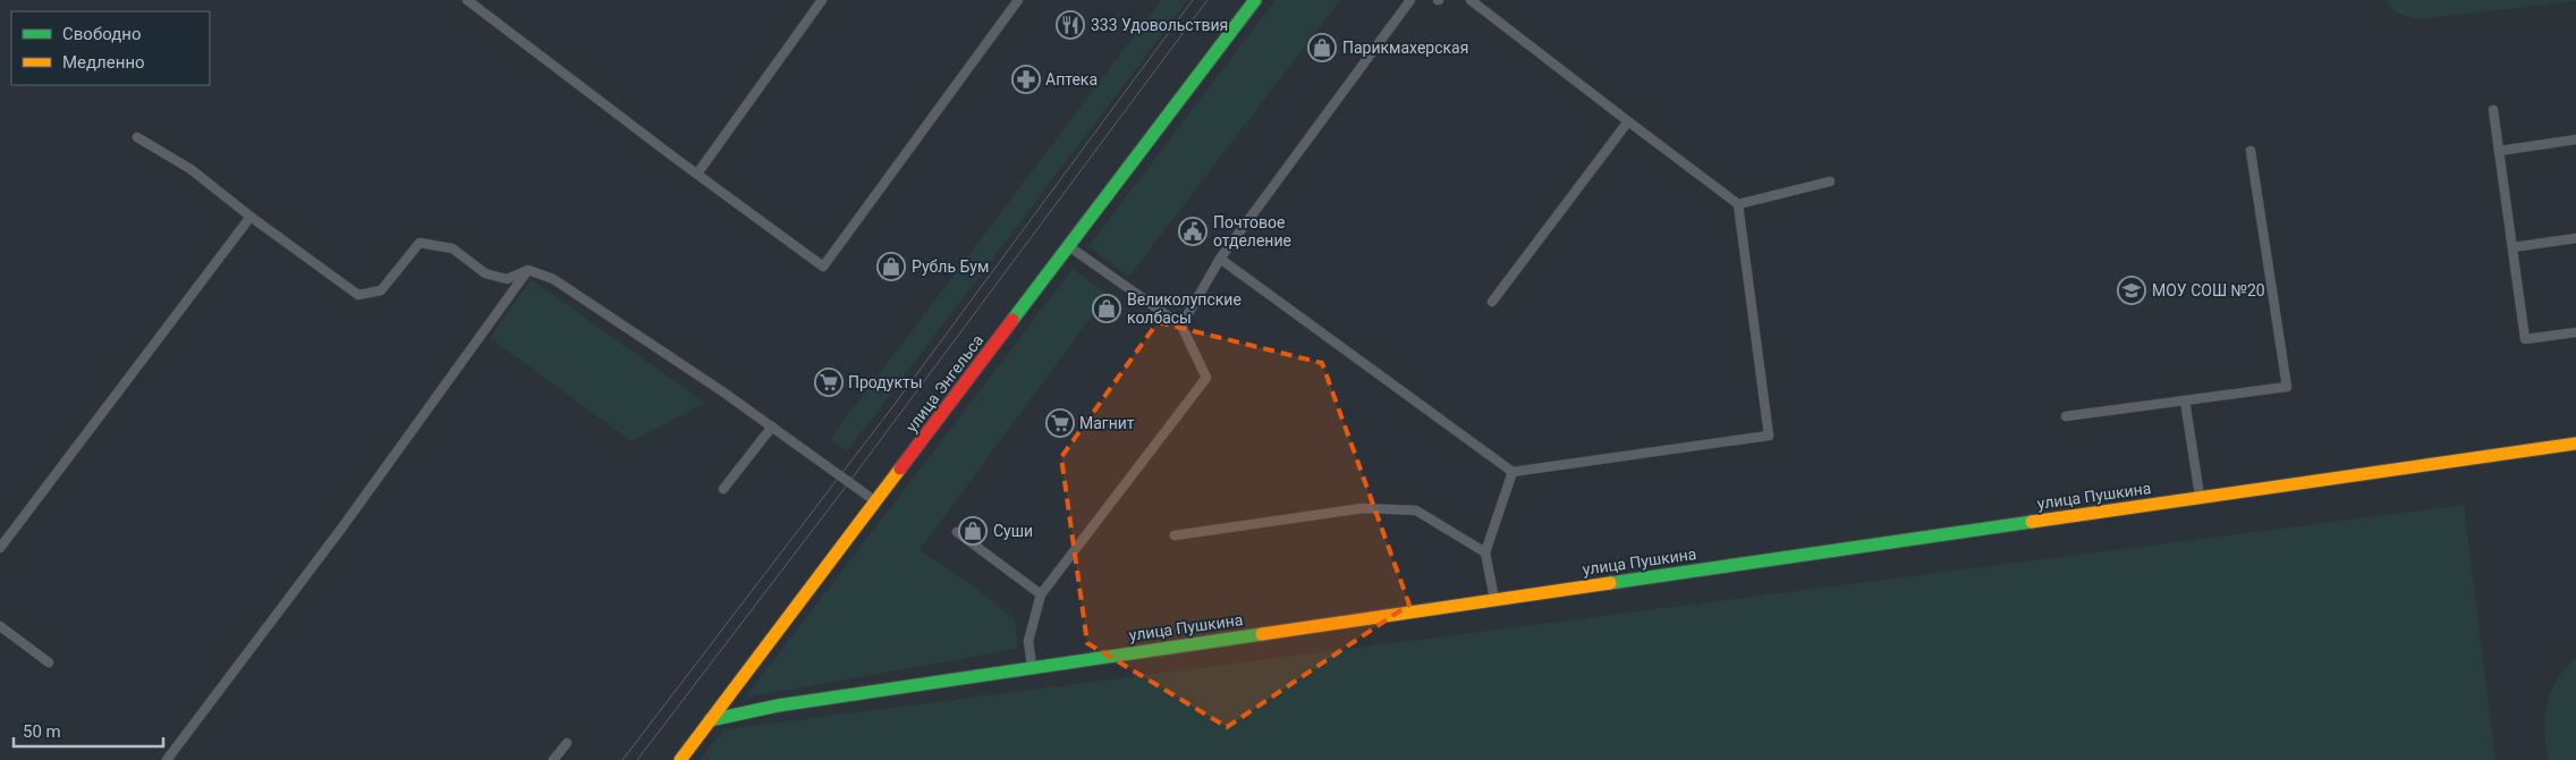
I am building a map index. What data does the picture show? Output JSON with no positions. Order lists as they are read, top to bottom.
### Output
{
  "streets": {
    "street": ["улица Энгельса", "улица Пушкина"]
  },
  "crossings": [
    ["улица Энгельса", "улица Пушкина"]
  ],
  "places": {
    "restaurant": ["333 Удовольствия"],
    "shop": [
      "Парикмахерская",
      "Рубль Бум",
      "Великолупские колбасы",
      "Суши"
    ],
    "pharmacy": ["Аптека"],
    "public building": ["Почтовое отделение"],
    "school or university": ["МОУ СОШ №20"],
    "supermarket": ["Продукты", "Магнит"]
  },
  "legend": ["Свободно", "Медленно"],
  "scale_bar": "50 m"
}
